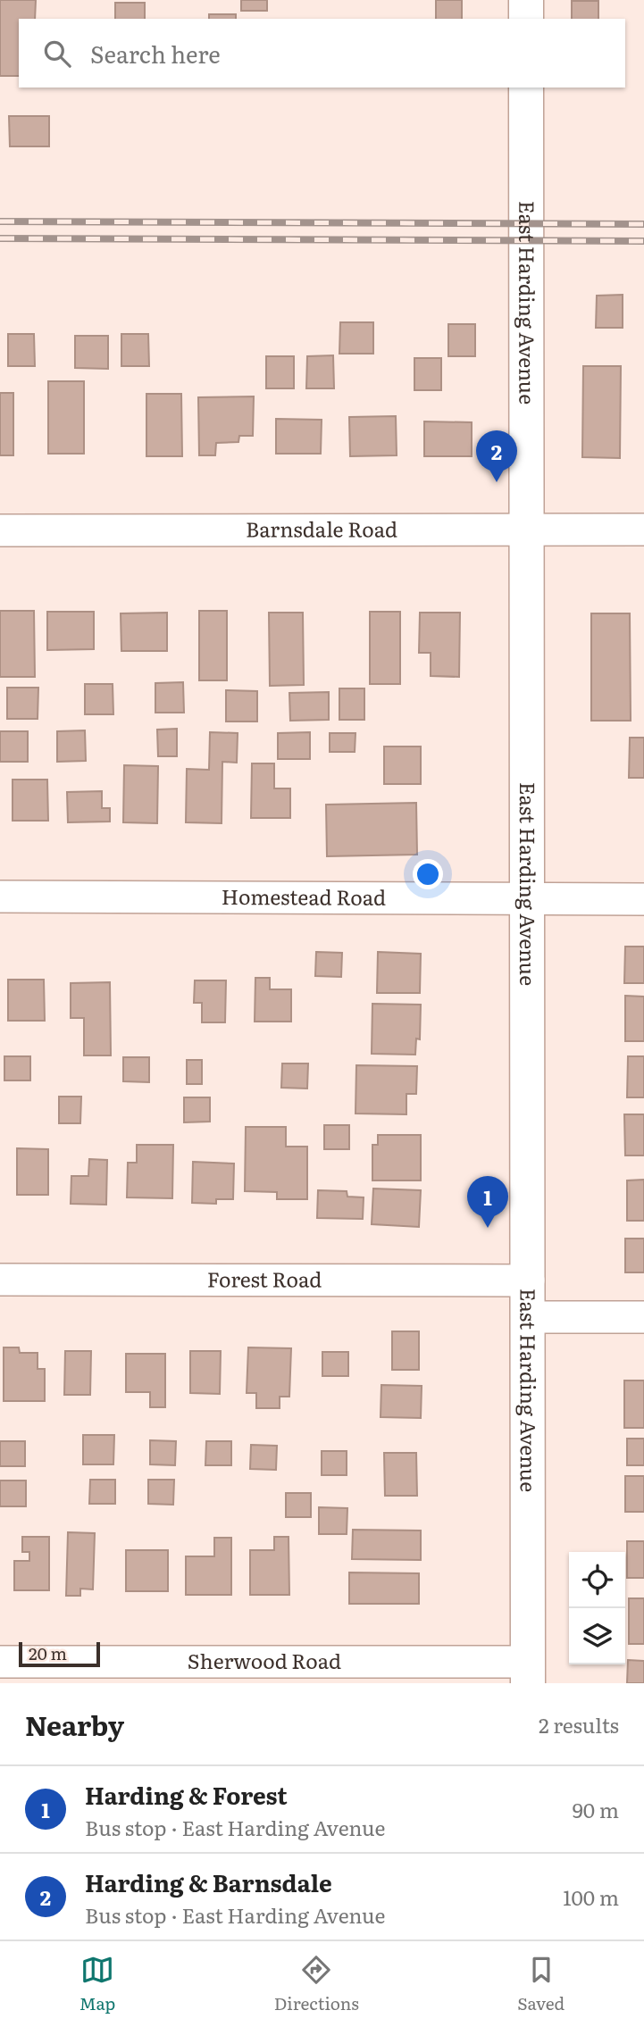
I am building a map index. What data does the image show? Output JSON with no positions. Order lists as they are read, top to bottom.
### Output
{
  "streets": {
    "street": [
      "East Harding Avenue",
      "Barnsdale Road",
      "Homestead Road",
      "Forest Road",
      "Sherwood Road"
    ]
  },
  "crossings": [
    ["East Harding Avenue", "Barnsdale Road"],
    ["East Harding Avenue", "Homestead Road"],
    ["East Harding Avenue", "Forest Road"],
    ["East Harding Avenue", "Sherwood Road"]
  ],
  "scale_bar": "20 m",
  "page": {
    "search": "Search here",
    "pins": ["2", "1"],
    "scale": "20 m",
    "heading": ["Nearby", "2 results"],
    "list": [
      {
        "mark": "1",
        "name": "Harding & Forest",
        "note": "Bus stop · East Harding Avenue",
        "value": "90 m"
      },
      {
        "mark": "2",
        "name": "Harding & Barnsdale",
        "note": "Bus stop · East Harding Avenue",
        "value": "100 m"
      }
    ],
    "nav": ["Map", "Directions", "Saved"]
  }
}
